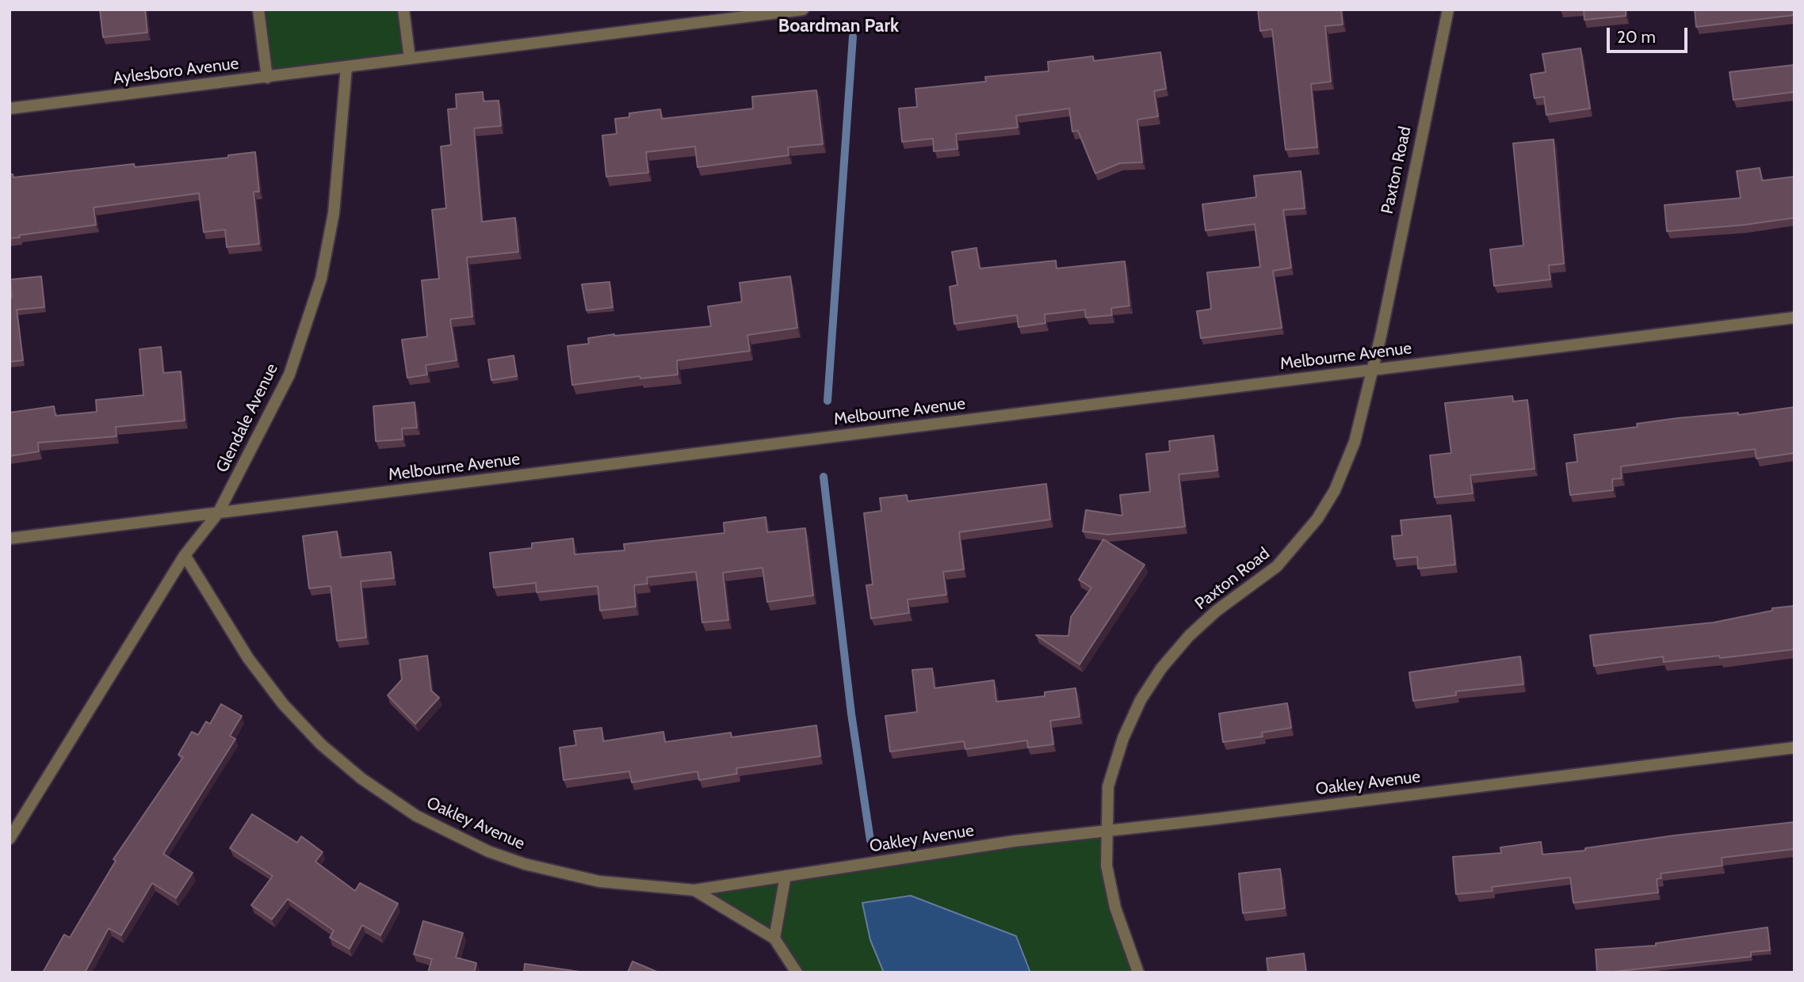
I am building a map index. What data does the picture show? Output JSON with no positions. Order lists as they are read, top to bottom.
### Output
{
  "streets": {
    "street": [
      "Aylesboro Avenue",
      "Paxton Road",
      "Melbourne Avenue",
      "Glendale Avenue",
      "Oakley Avenue"
    ]
  },
  "crossings": [
    ["Aylesboro Avenue", "Glendale Avenue"],
    ["Paxton Road", "Melbourne Avenue"],
    ["Paxton Road", "Oakley Avenue"],
    ["Melbourne Avenue", "Glendale Avenue"],
    ["Glendale Avenue", "Oakley Avenue"]
  ],
  "districts": ["Boardman Park"],
  "scale_bar": "20 m"
}
